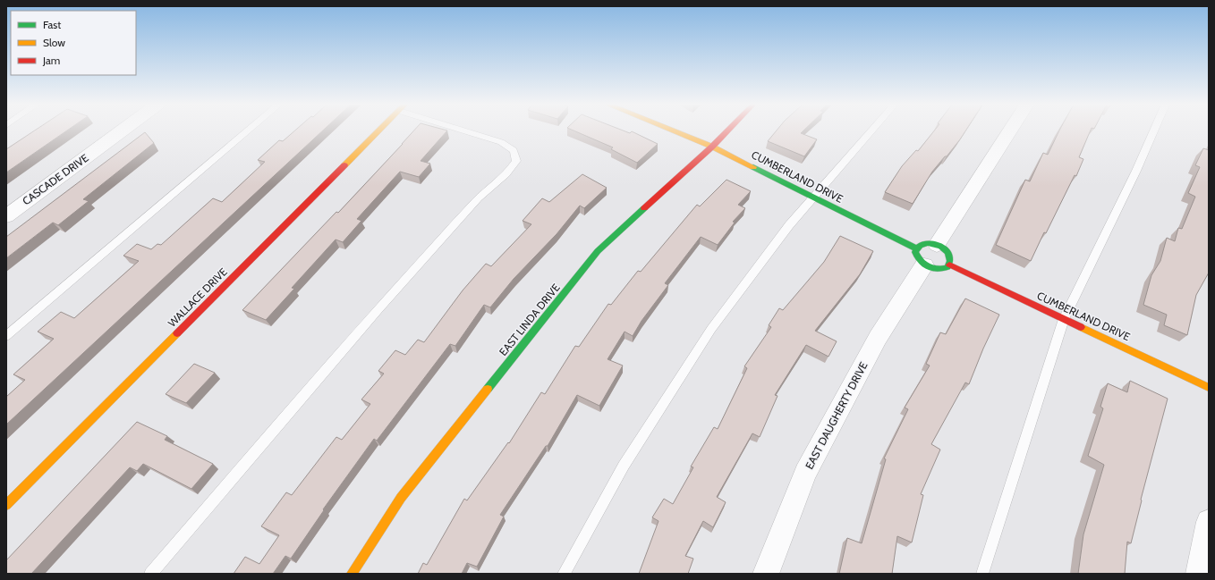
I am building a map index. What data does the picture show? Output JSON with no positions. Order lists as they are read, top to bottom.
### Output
{
  "streets": {
    "street": [
      "CUMBERLAND DRIVE",
      "CASCADE DRIVE",
      "WALLACE DRIVE",
      "EAST LINDA DRIVE",
      "EAST DAUGHERTY DRIVE"
    ]
  },
  "crossings": [
    ["CUMBERLAND DRIVE", "EAST LINDA DRIVE"],
    ["CUMBERLAND DRIVE", "EAST DAUGHERTY DRIVE"]
  ],
  "legend": ["Fast", "Slow", "Jam"]
}
